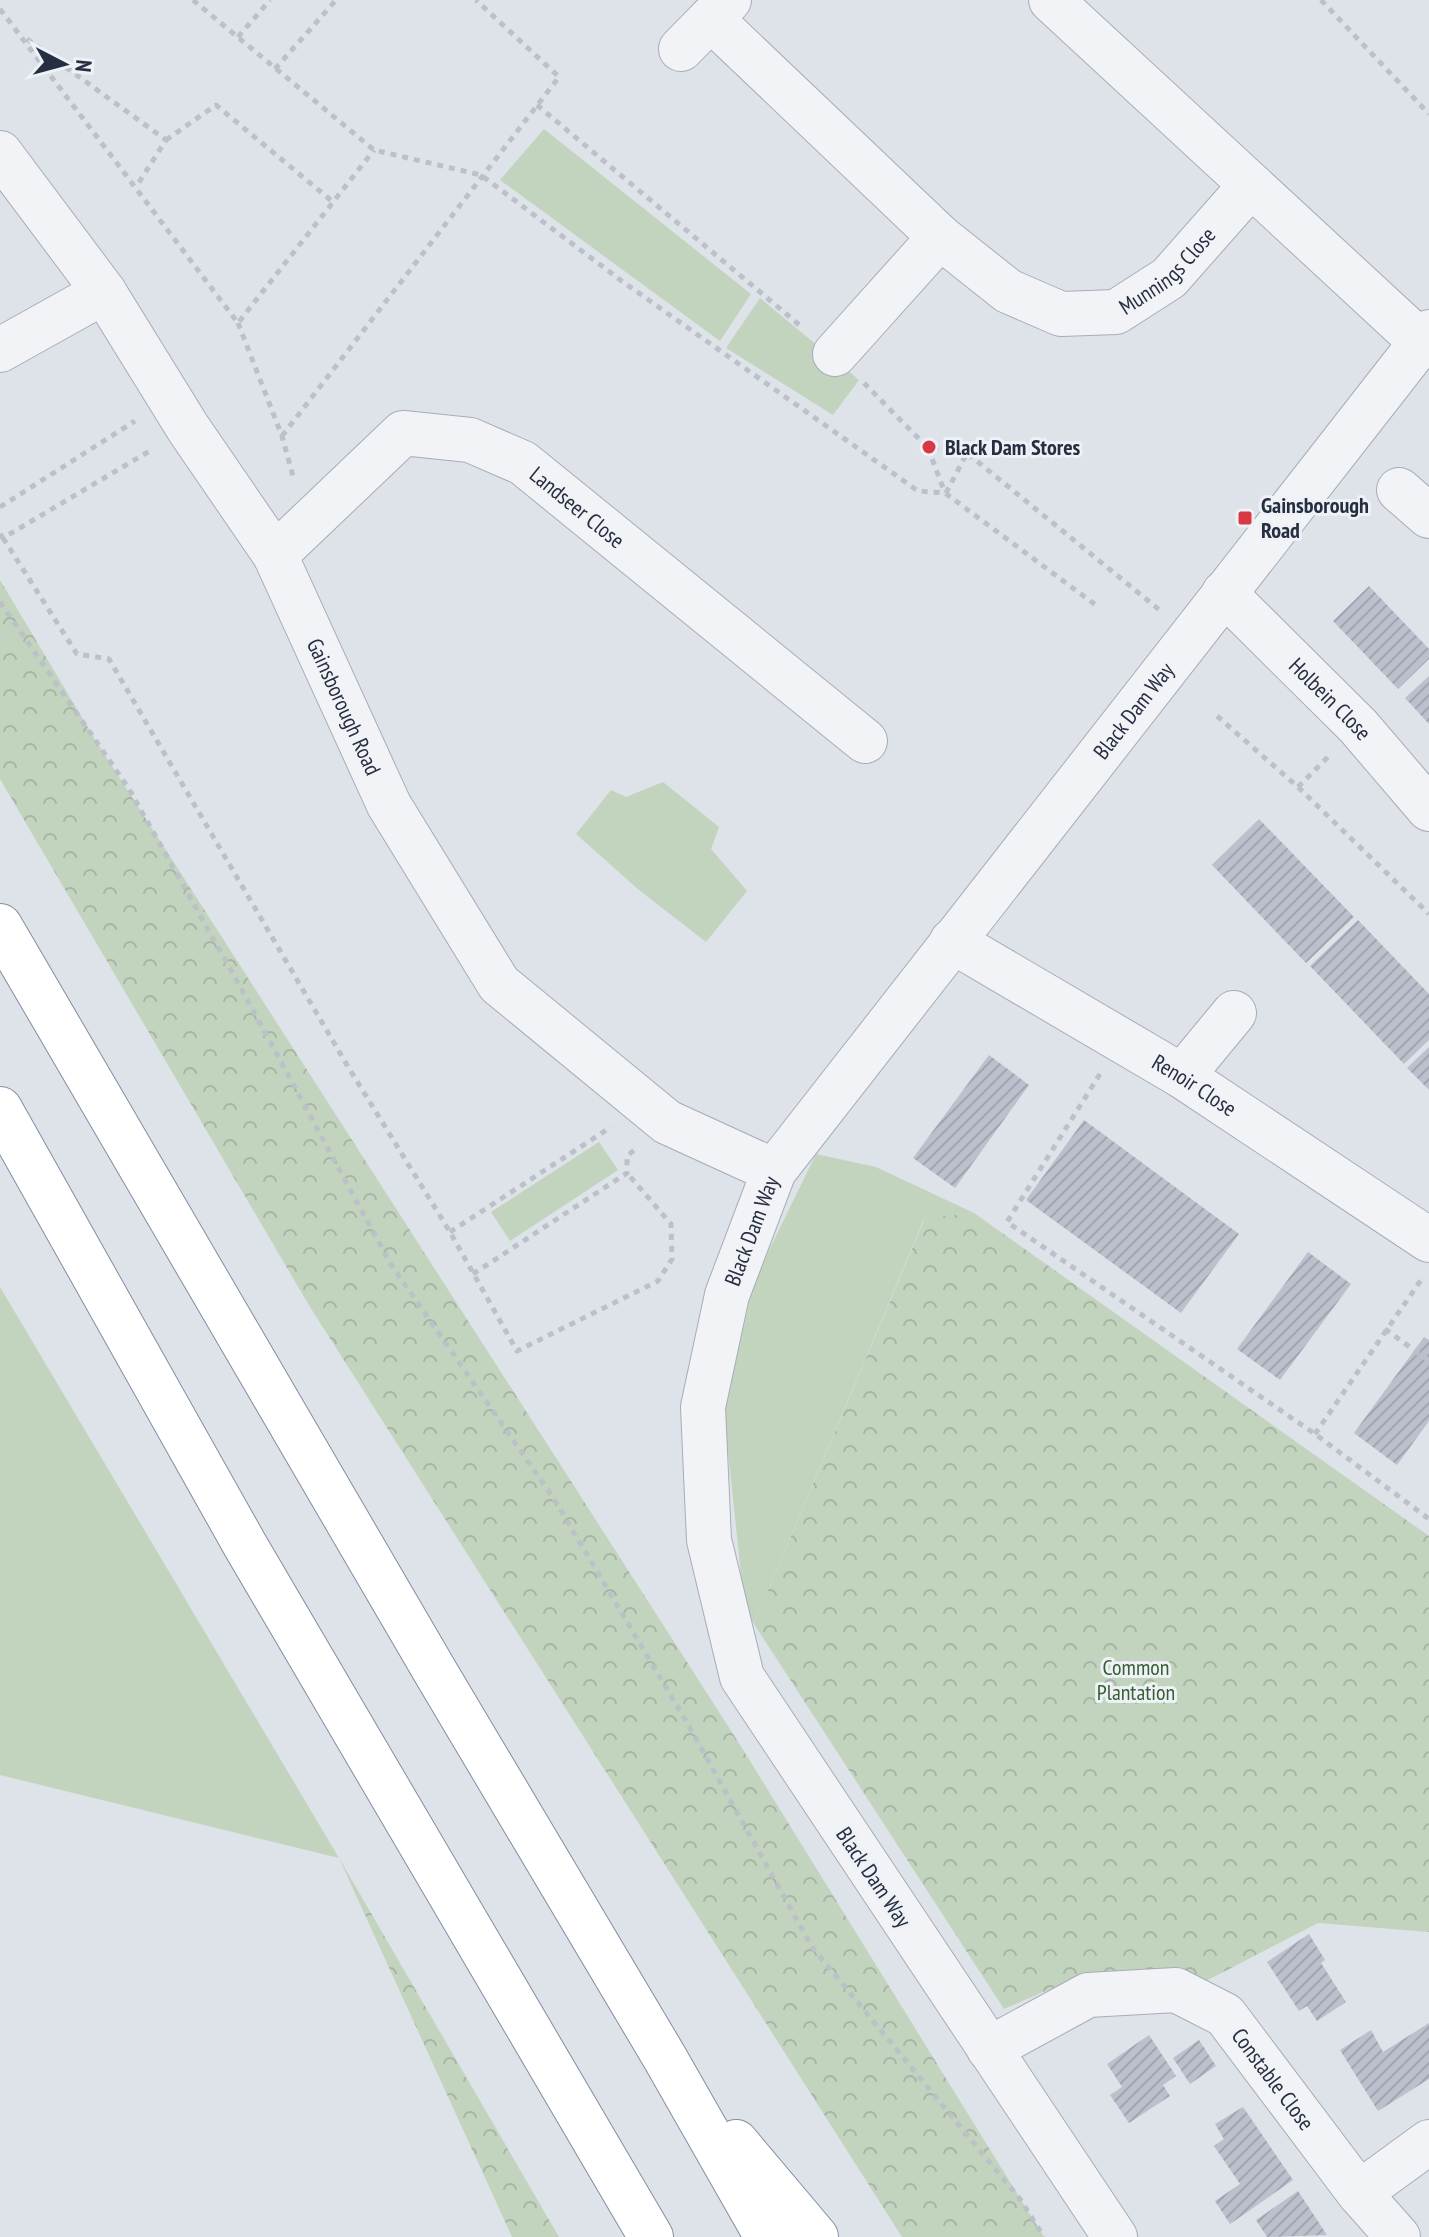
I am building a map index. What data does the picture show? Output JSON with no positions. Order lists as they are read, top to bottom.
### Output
{
  "streets": {
    "street": [
      "Munnings Close",
      "Landseer Close",
      "Holbein Close",
      "Gainsborough Road",
      "Black Dam Way",
      "Renoir Close",
      "Constable Close"
    ]
  },
  "crossings": [
    ["Landseer Close", "Gainsborough Road"],
    ["Holbein Close", "Black Dam Way"],
    ["Gainsborough Road", "Black Dam Way"],
    ["Black Dam Way", "Renoir Close"],
    ["Black Dam Way", "Constable Close"]
  ],
  "parks": ["Common Plantation"],
  "places": {
    "other": ["Black Dam Stores"],
    "transit": ["Gainsborough Road"]
  },
  "north": "right"
}
